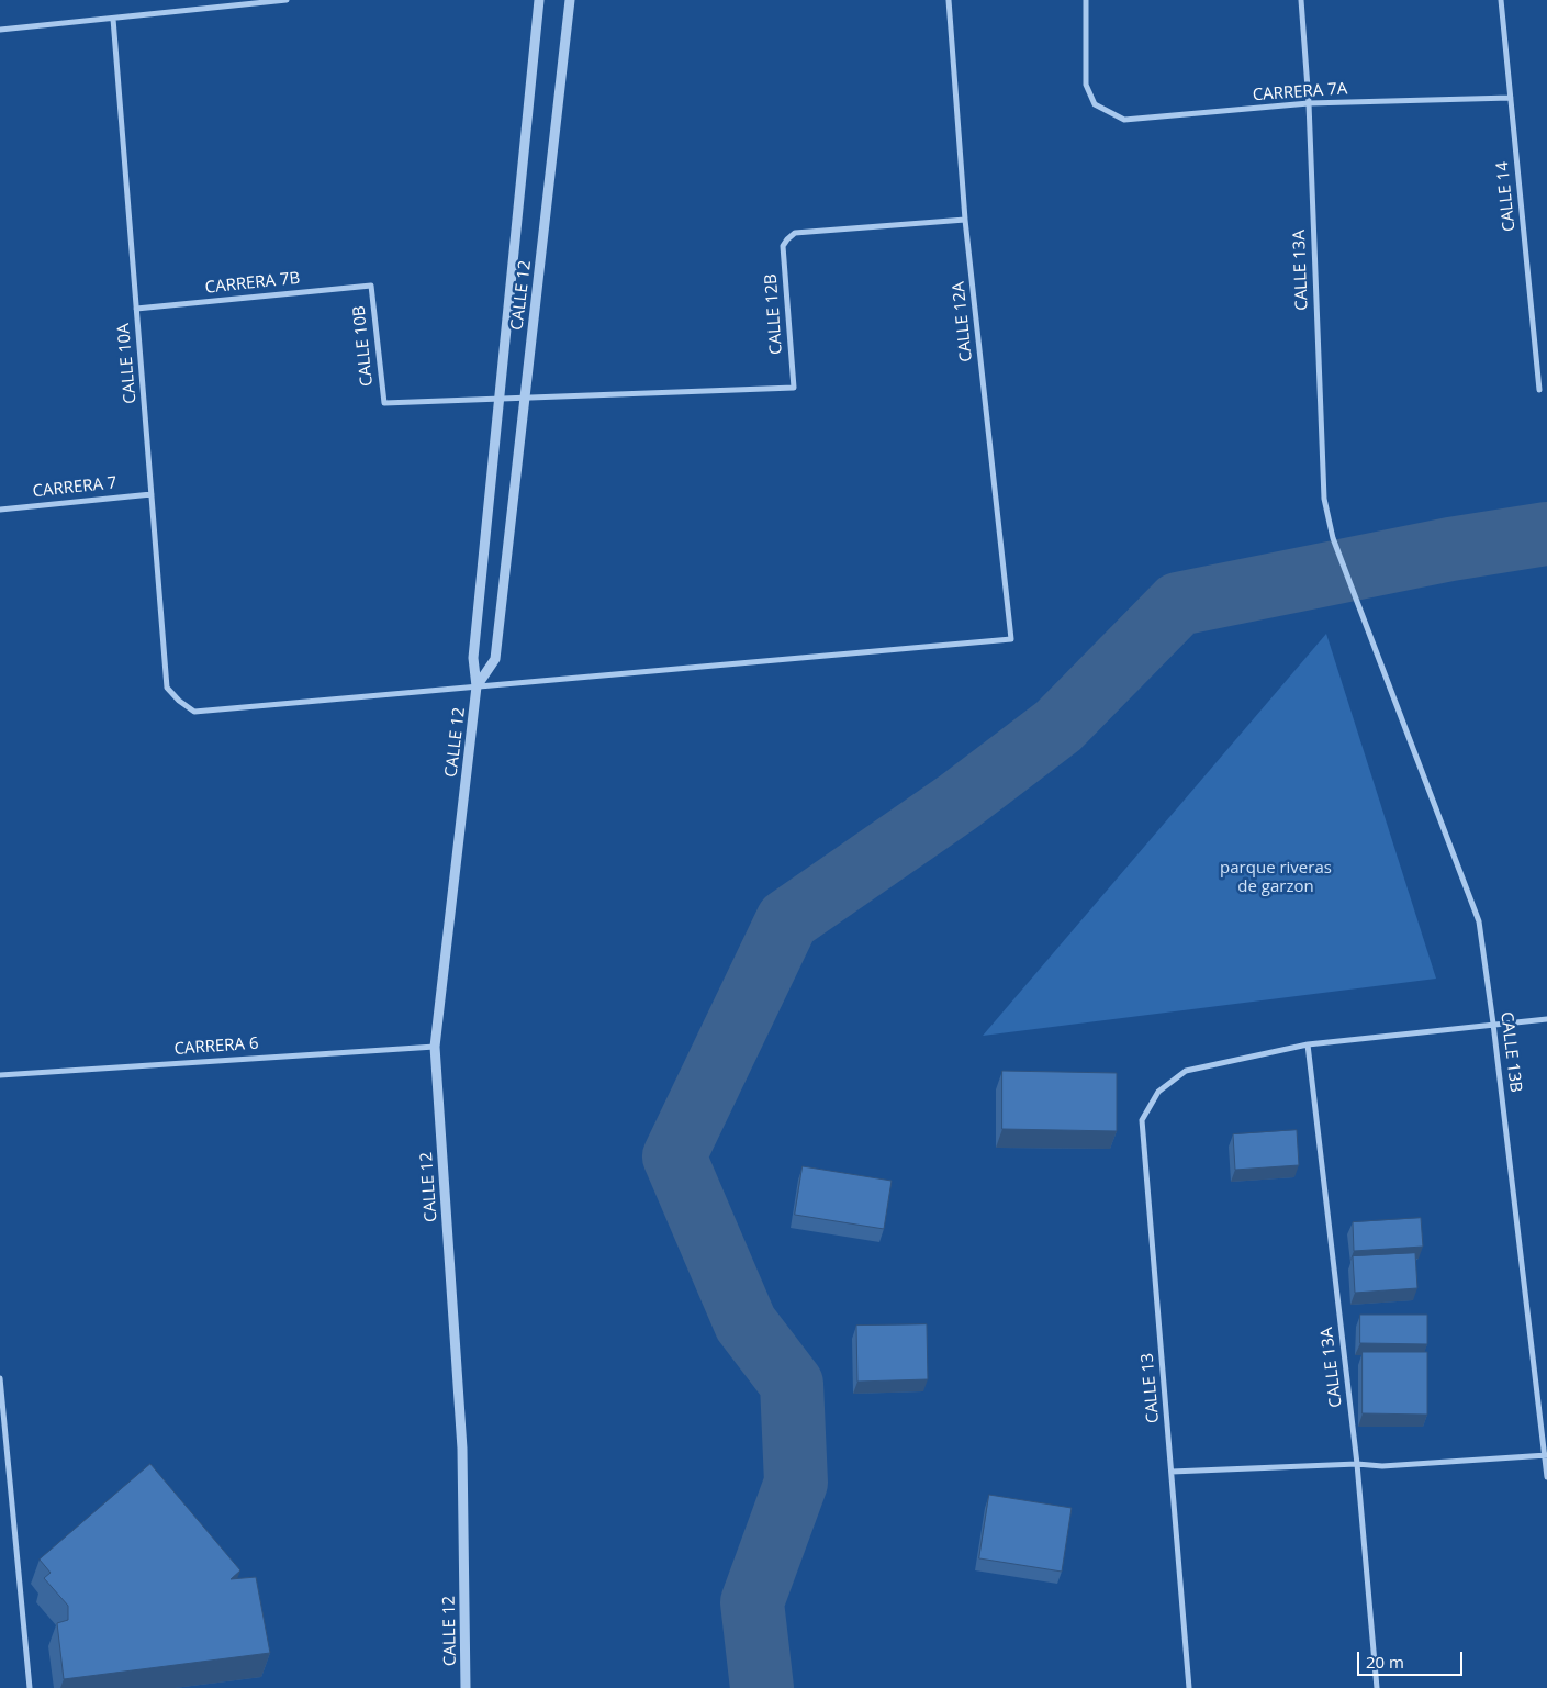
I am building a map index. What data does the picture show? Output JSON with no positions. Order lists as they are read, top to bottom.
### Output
{
  "streets": {
    "street": [
      "CARRERA 7A",
      "CALLE 14",
      "CALLE 13A",
      "CARRERA 7B",
      "CALLE 12",
      "CALLE 12B",
      "CALLE 12A",
      "CALLE 10B",
      "CALLE 10A",
      "CARRERA 7",
      "CARRERA 6",
      "CALLE 13B",
      "CALLE 13"
    ]
  },
  "crossings": [
    ["CARRERA 7A", "CALLE 14"],
    ["CARRERA 7A", "CALLE 13A"],
    ["CALLE 13A", "CALLE 13B"],
    ["CALLE 13A", "CALLE 13"],
    ["CARRERA 7B", "CALLE 10B"],
    ["CARRERA 7B", "CALLE 10A"],
    ["CALLE 12", "CALLE 12B"],
    ["CALLE 12", "CALLE 12A"],
    ["CALLE 12", "CALLE 10B"],
    ["CALLE 12", "CALLE 10A"],
    ["CALLE 12", "CARRERA 6"],
    ["CALLE 12B", "CALLE 12A"],
    ["CALLE 12A", "CALLE 10A"],
    ["CALLE 10A", "CARRERA 7"]
  ],
  "parks": ["parque riveras de garzon"],
  "scale_bar": "20 m"
}
